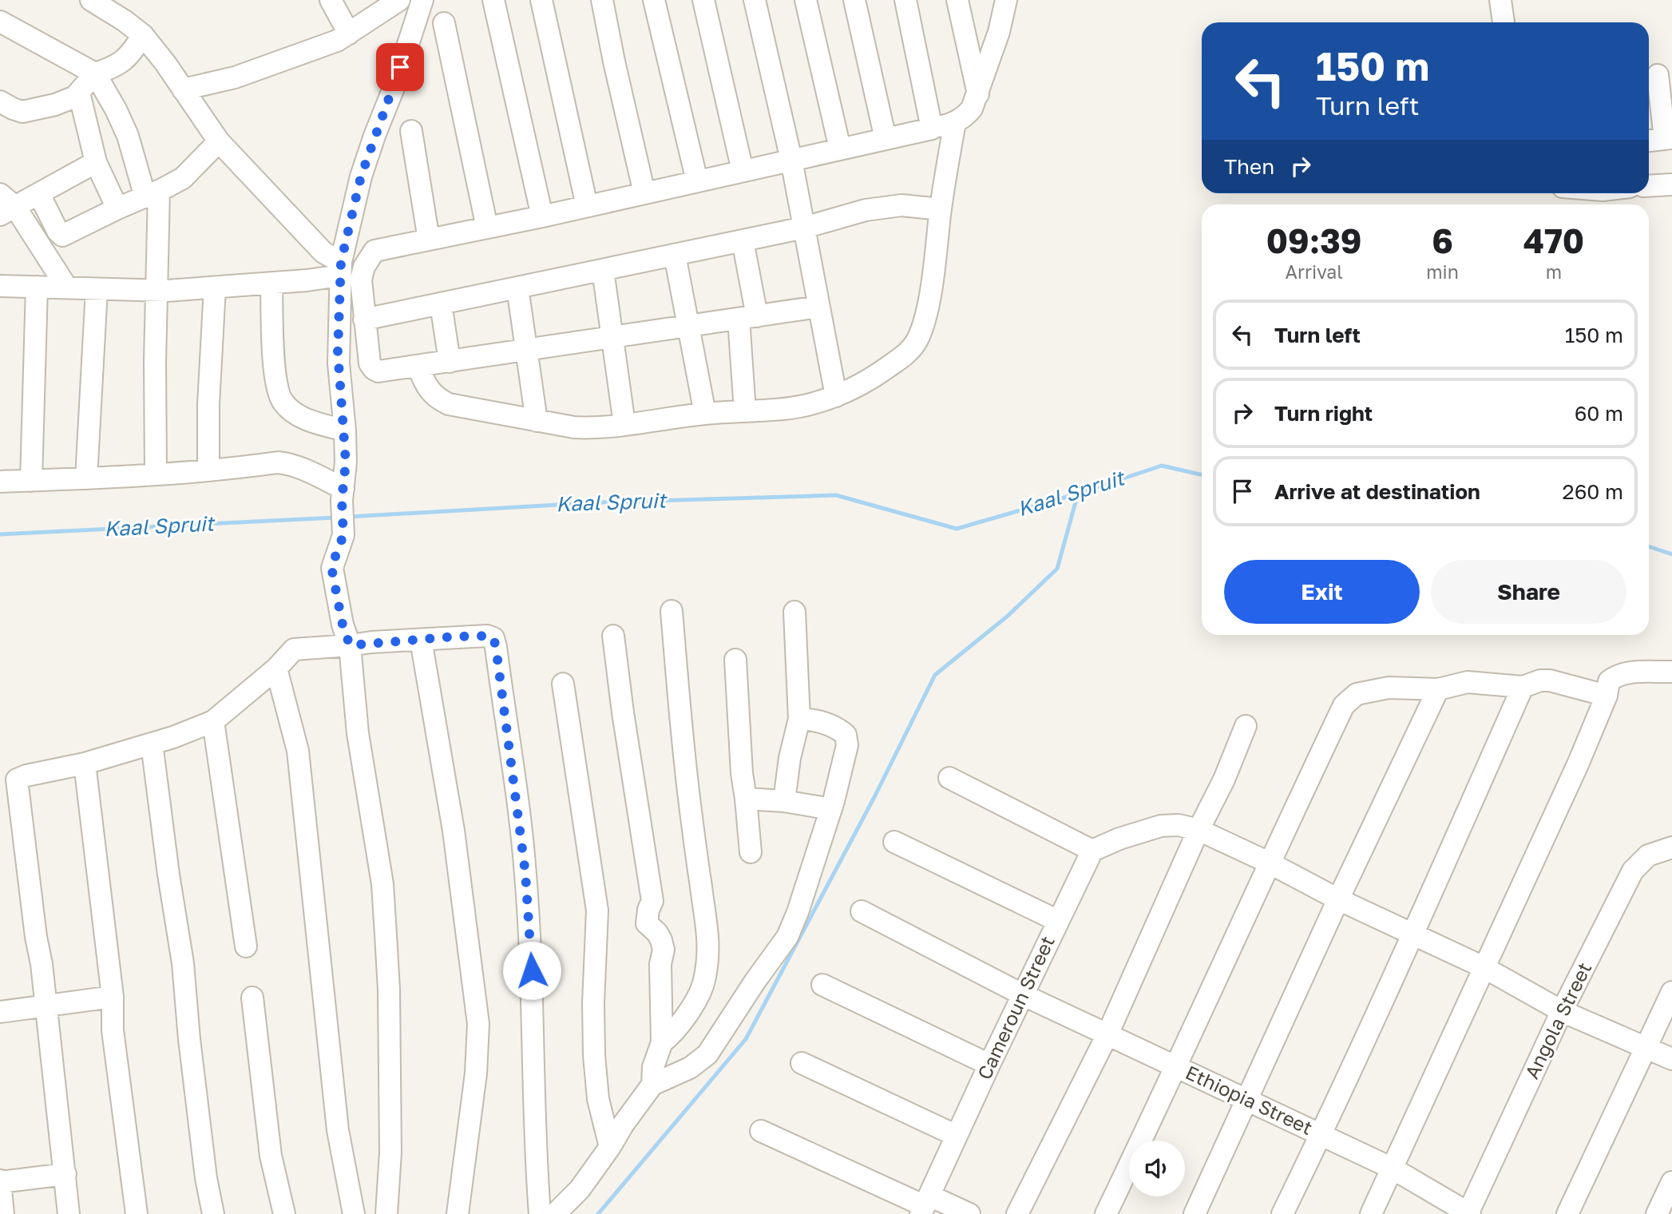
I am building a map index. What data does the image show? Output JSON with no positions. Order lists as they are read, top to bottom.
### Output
{
  "streets": {
    "street": ["Cameroun Street", "Angola Street", "Ethiopia Street"]
  },
  "crossings": [
    ["Cameroun Street", "Ethiopia Street"],
    ["Angola Street", "Ethiopia Street"]
  ],
  "water": ["Kaal Spruit"],
  "page": {
    "turn": ["150 m", "Turn left"],
    "then": "Then",
    "eta": [
      "09:39",
      "Arrival",
      "6",
      "min",
      "470",
      "m"
    ],
    "list": [
      {
        "name": "Turn left",
        "value": "150 m"
      },
      {
        "name": "Turn right",
        "value": "60 m"
      },
      {
        "name": "Arrive at destination",
        "value": "260 m"
      }
    ],
    "buttons": ["Exit", "Share"]
  }
}
